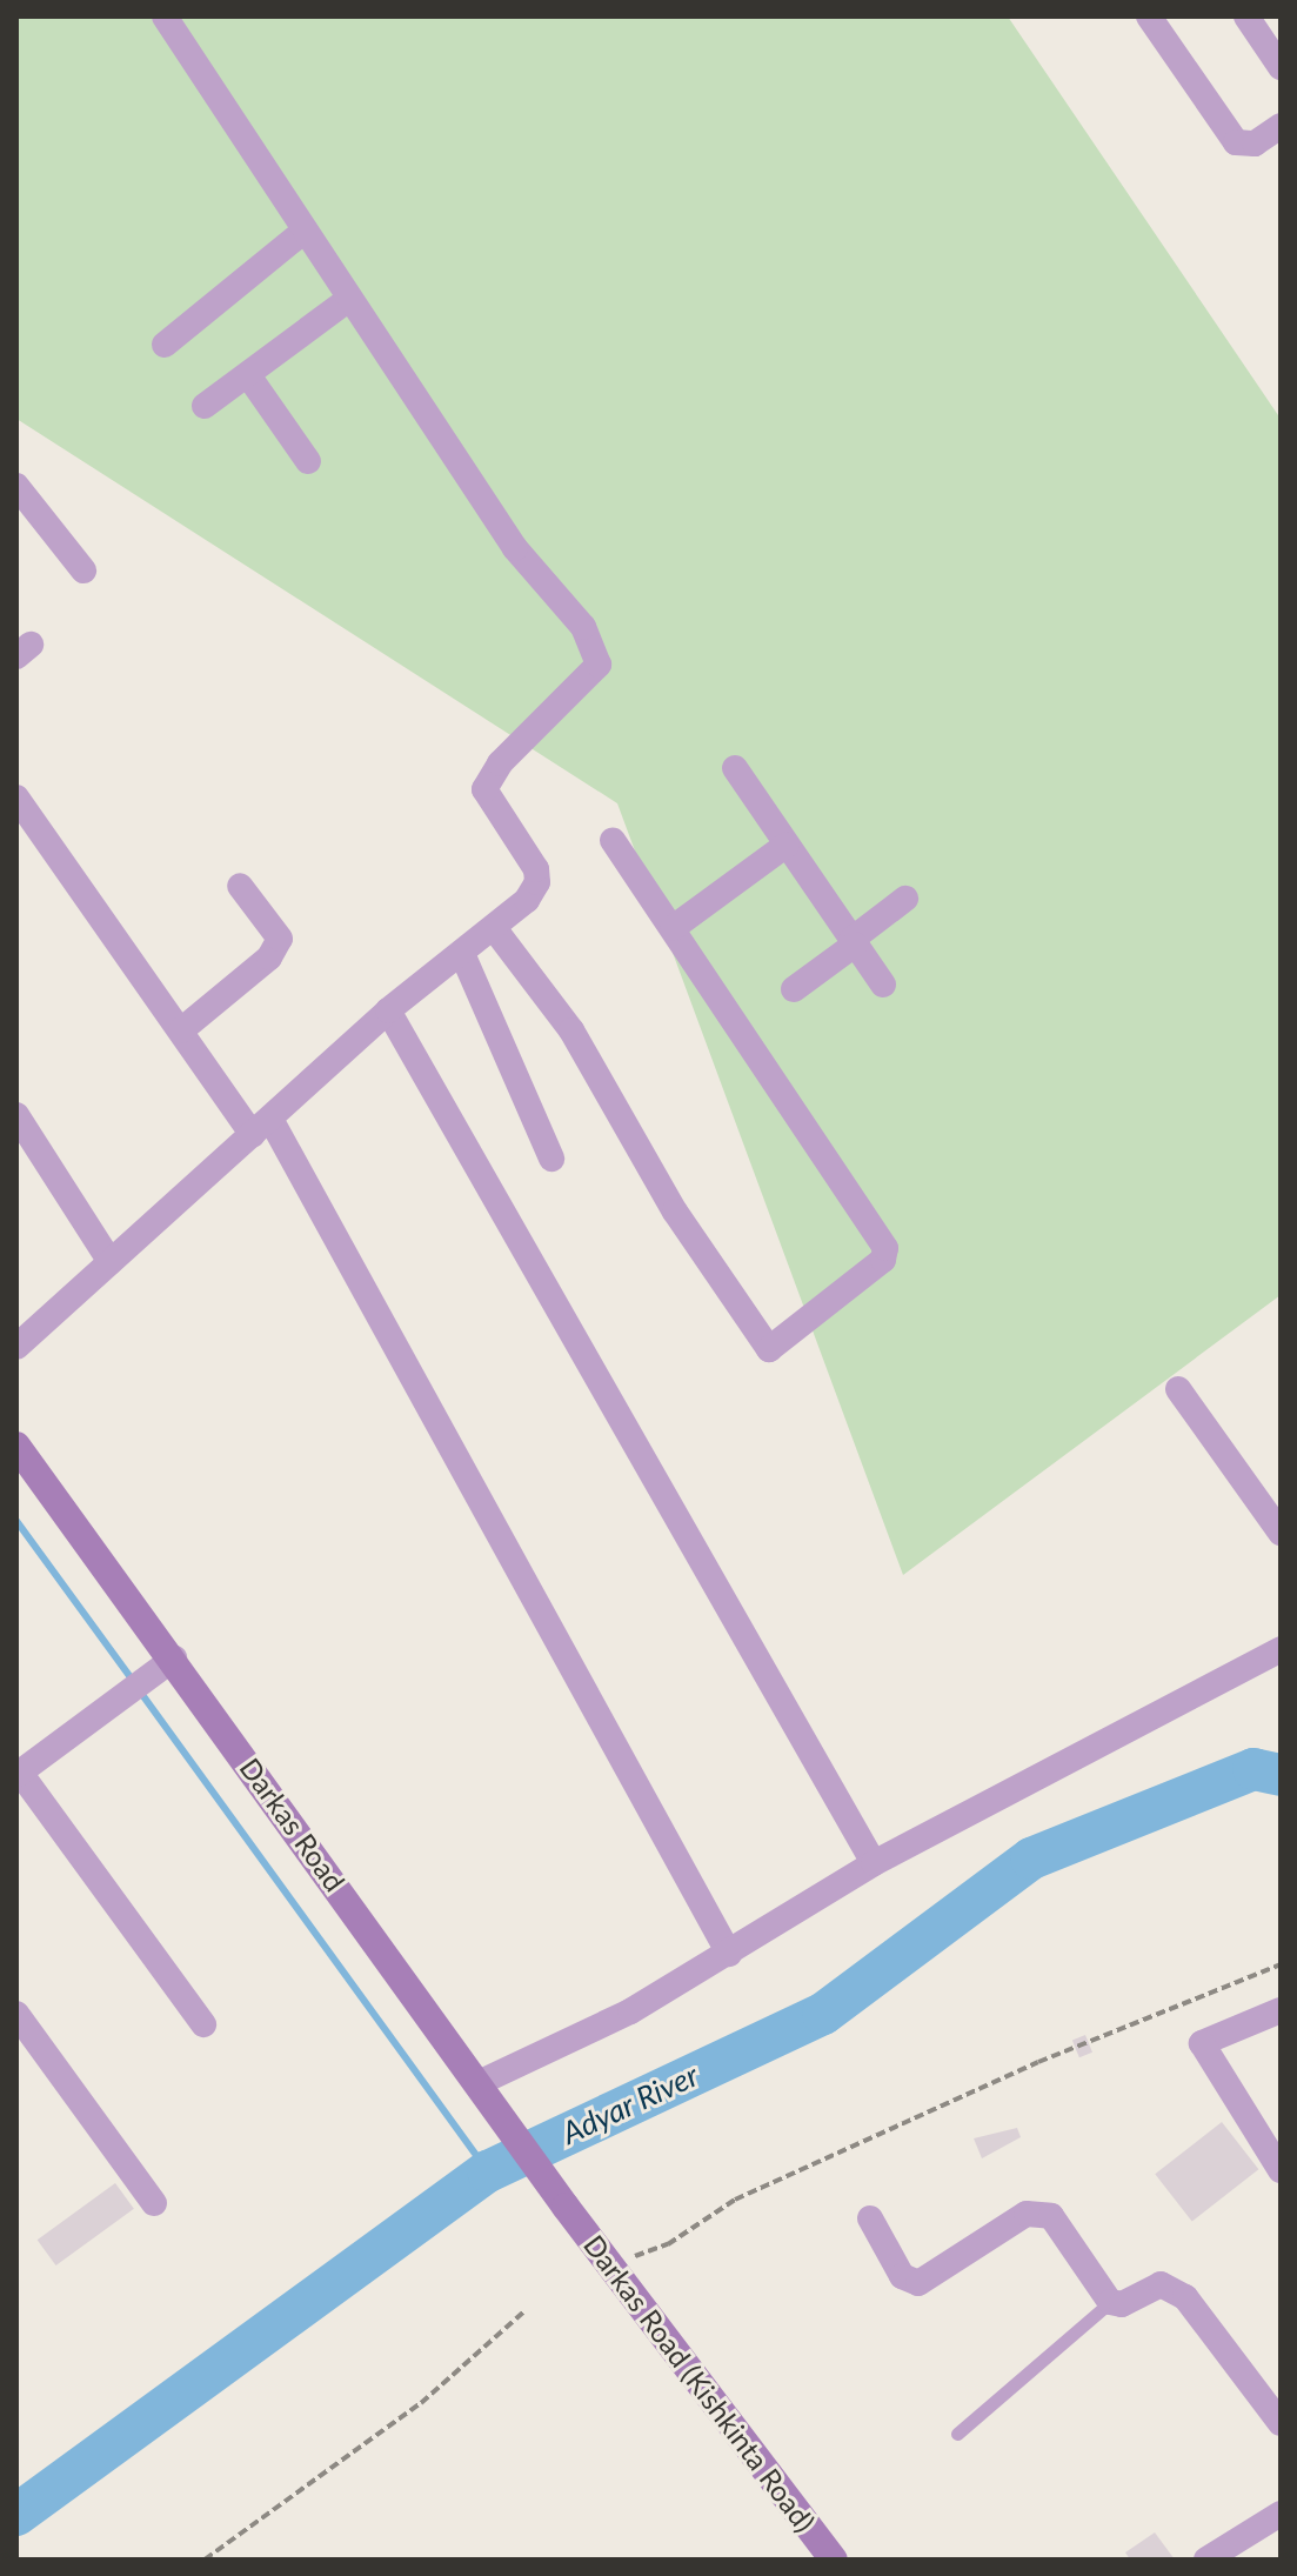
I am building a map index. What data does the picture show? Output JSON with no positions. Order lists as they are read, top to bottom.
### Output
{
  "streets": {
    "main road": ["Darkas Road", "Darkas Road (Kishkinta Road)"]
  },
  "crossings": [
    ["Darkas Road", "Darkas Road (Kishkinta Road)"]
  ],
  "water": ["Adyar River"]
}
